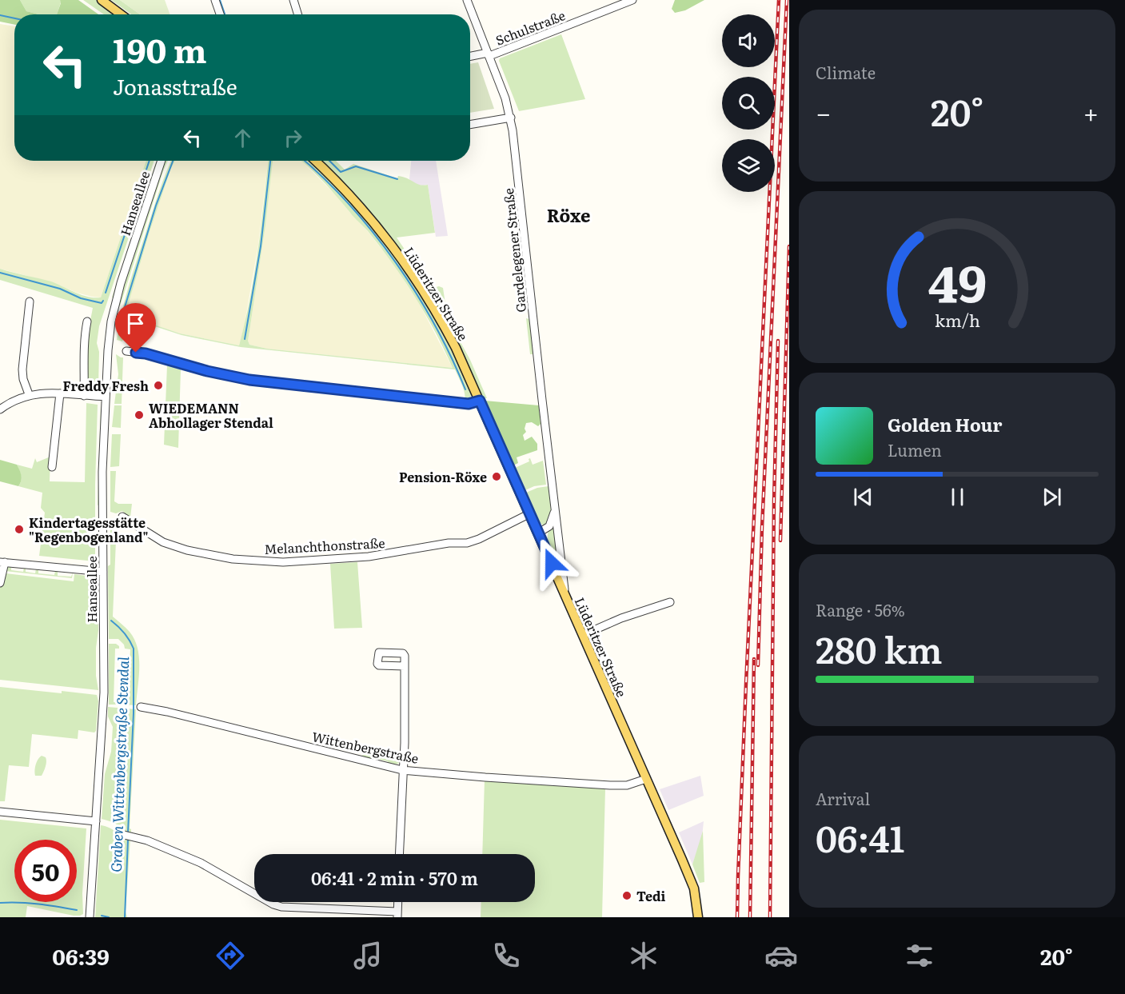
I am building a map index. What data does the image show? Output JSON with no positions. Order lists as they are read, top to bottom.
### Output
{
  "streets": {
    "main road": ["Lüderitzer Straße"],
    "street": [
      "Schulstraße",
      "Hanseallee",
      "Gardelegener Straße",
      "Melanchthonstraße",
      "Wittenbergstraße"
    ]
  },
  "crossings": [
    ["Schulstraße", "Gardelegener Straße"],
    ["Gardelegener Straße", "Lüderitzer Straße"],
    ["Lüderitzer Straße", "Melanchthonstraße"],
    ["Lüderitzer Straße", "Wittenbergstraße"]
  ],
  "districts": ["Röxe"],
  "water": ["Graben Wittenbergstraße Stendal"],
  "places": [
    "Freddy Fresh",
    "WIEDEMANN Abhollager Stendal",
    "Pension-Röxe",
    "Kindertagesstätte \"Regenbogenland\"",
    "Tedi"
  ],
  "page": {
    "tile": [
      "Climate",
      ["Range · 56%", "280 km"],
      ["Arrival", "06:41"]
    ],
    "turn": ["190 m", "Jonasstraße"],
    "heat": ["−", "20°", "+"],
    "song": ["Golden Hour", "Lumen"],
    "limit": "50",
    "trip": "06:41 · 2 min · 570 m",
    "tabs": ["06:39", "20°"],
    "gauge": ["49", "km/h"]
  }
}
